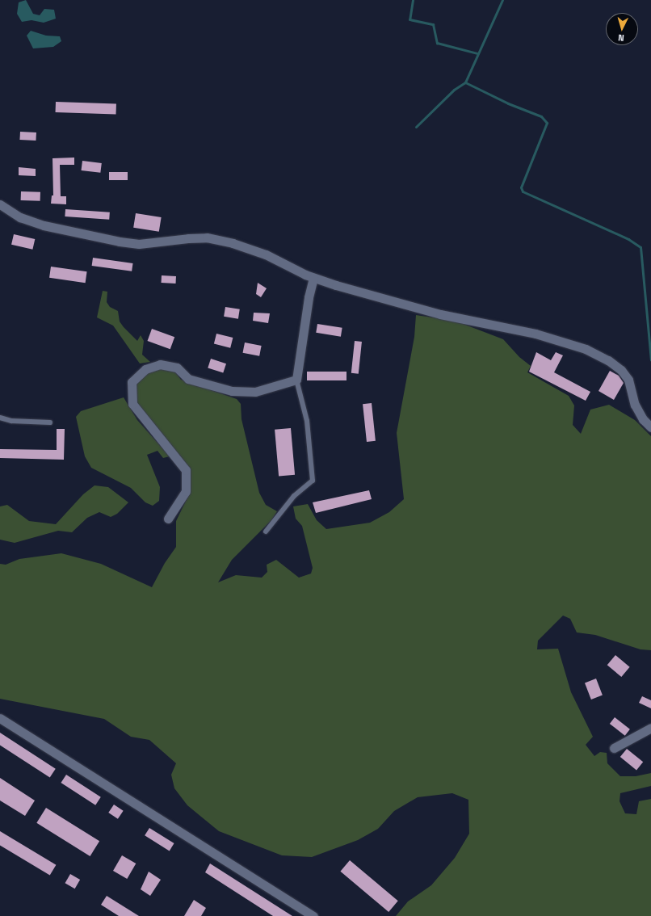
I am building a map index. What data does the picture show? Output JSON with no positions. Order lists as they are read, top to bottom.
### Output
{
  "north": "bottom"
}
